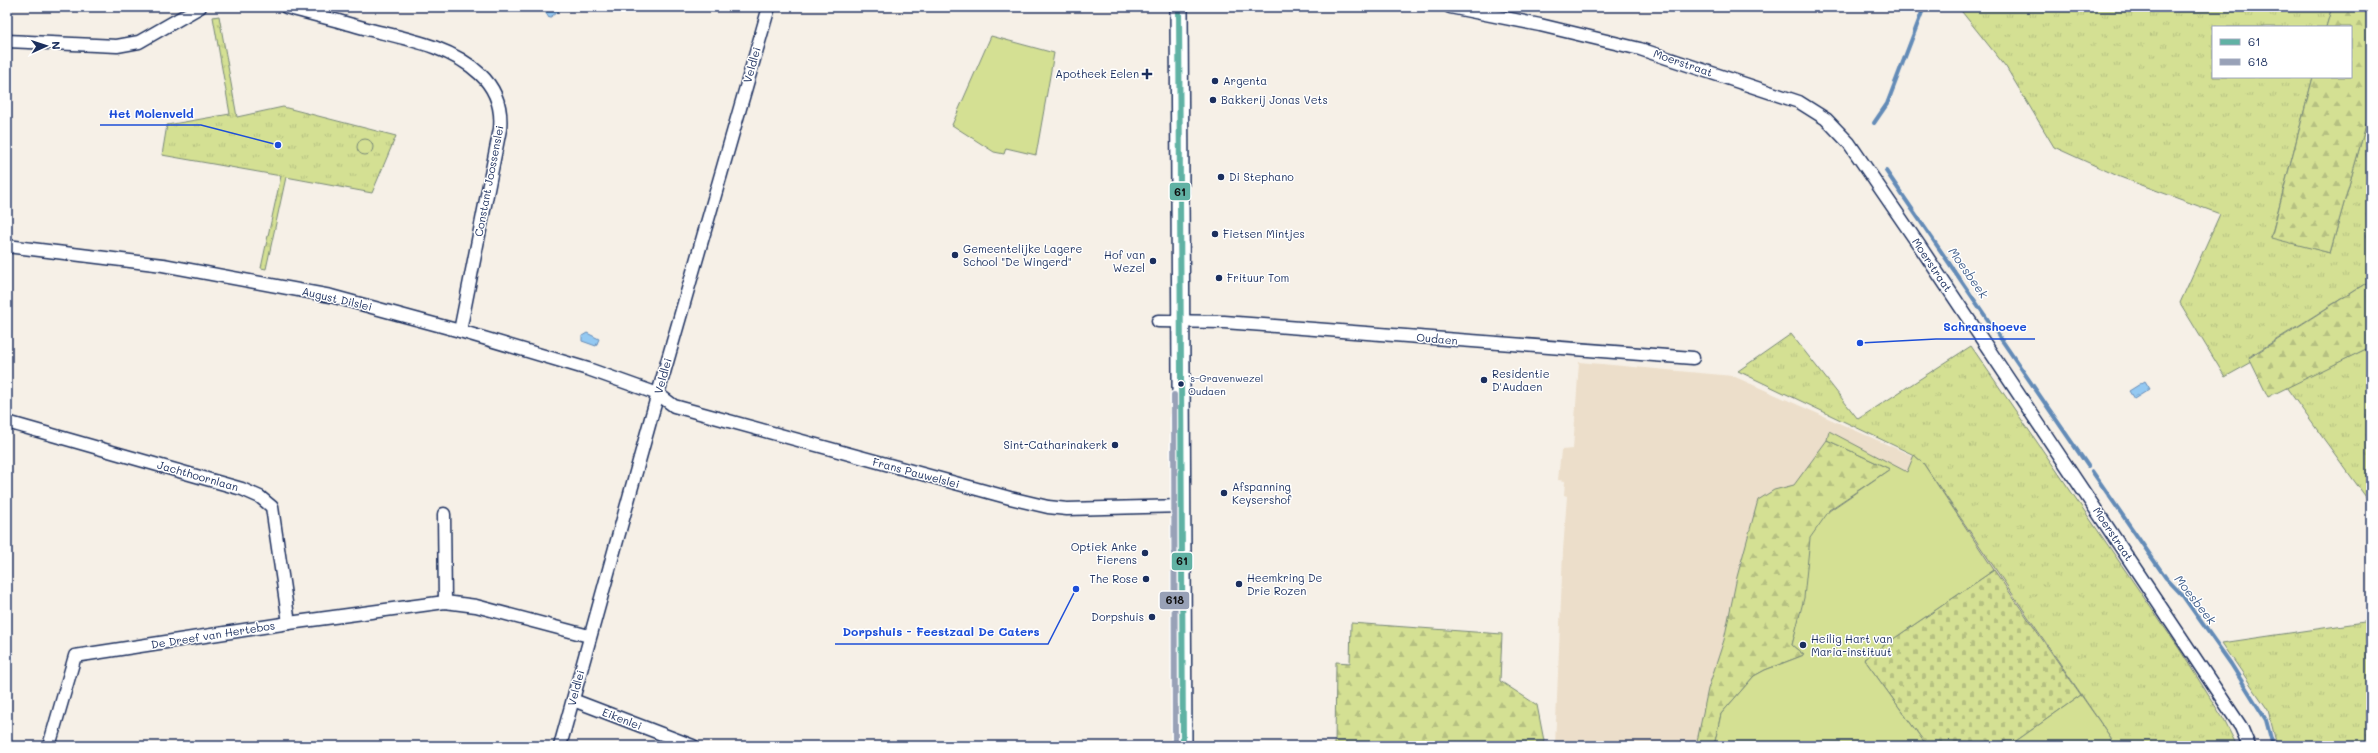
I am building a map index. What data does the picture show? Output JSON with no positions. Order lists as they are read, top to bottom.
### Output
{
  "streets": {
    "street": [
      "Moerstraat",
      "Veldlei",
      "Constant Joossenslei",
      "August Dilslei",
      "Oudaen",
      "Frans Pauwelslei",
      "Jachthoornlaan",
      "De Dreef van Hertebos",
      "Eikenlei"
    ]
  },
  "crossings": [
    ["Veldlei", "August Dilslei"],
    ["Veldlei", "Frans Pauwelslei"],
    ["Veldlei", "De Dreef van Hertebos"],
    ["Veldlei", "Eikenlei"],
    ["Constant Joossenslei", "August Dilslei"],
    ["August Dilslei", "Frans Pauwelslei"],
    ["Jachthoornlaan", "De Dreef van Hertebos"]
  ],
  "water": ["Moesbeek"],
  "places": {
    "health": ["Apotheek Eelen"],
    "other": [
      "Argenta",
      "Bakkerij Jonas Vets",
      "Het Molenveld",
      "Di Stephano",
      "Fietsen Mintjes",
      "Gemeentelijke Lagere School \"De Wingerd\"",
      "Hof van Wezel",
      "Frituur Tom",
      "Schranshoeve",
      "Residentie D'Audaen",
      "'s-Gravenwezel Oudaen",
      "Sint-Catharinakerk",
      "Afspanning Keysershof",
      "Optiek Anke Fierens",
      "The Rose",
      "Heemkring De Drie Rozen",
      "Dorpshuis - Feestzaal De Caters",
      "Dorpshuis",
      "Heilig Hart van Maria-instituut"
    ]
  },
  "lines": ["transit line 61", "transit line 618"],
  "legend": ["61", "618"],
  "north": "right"
}
